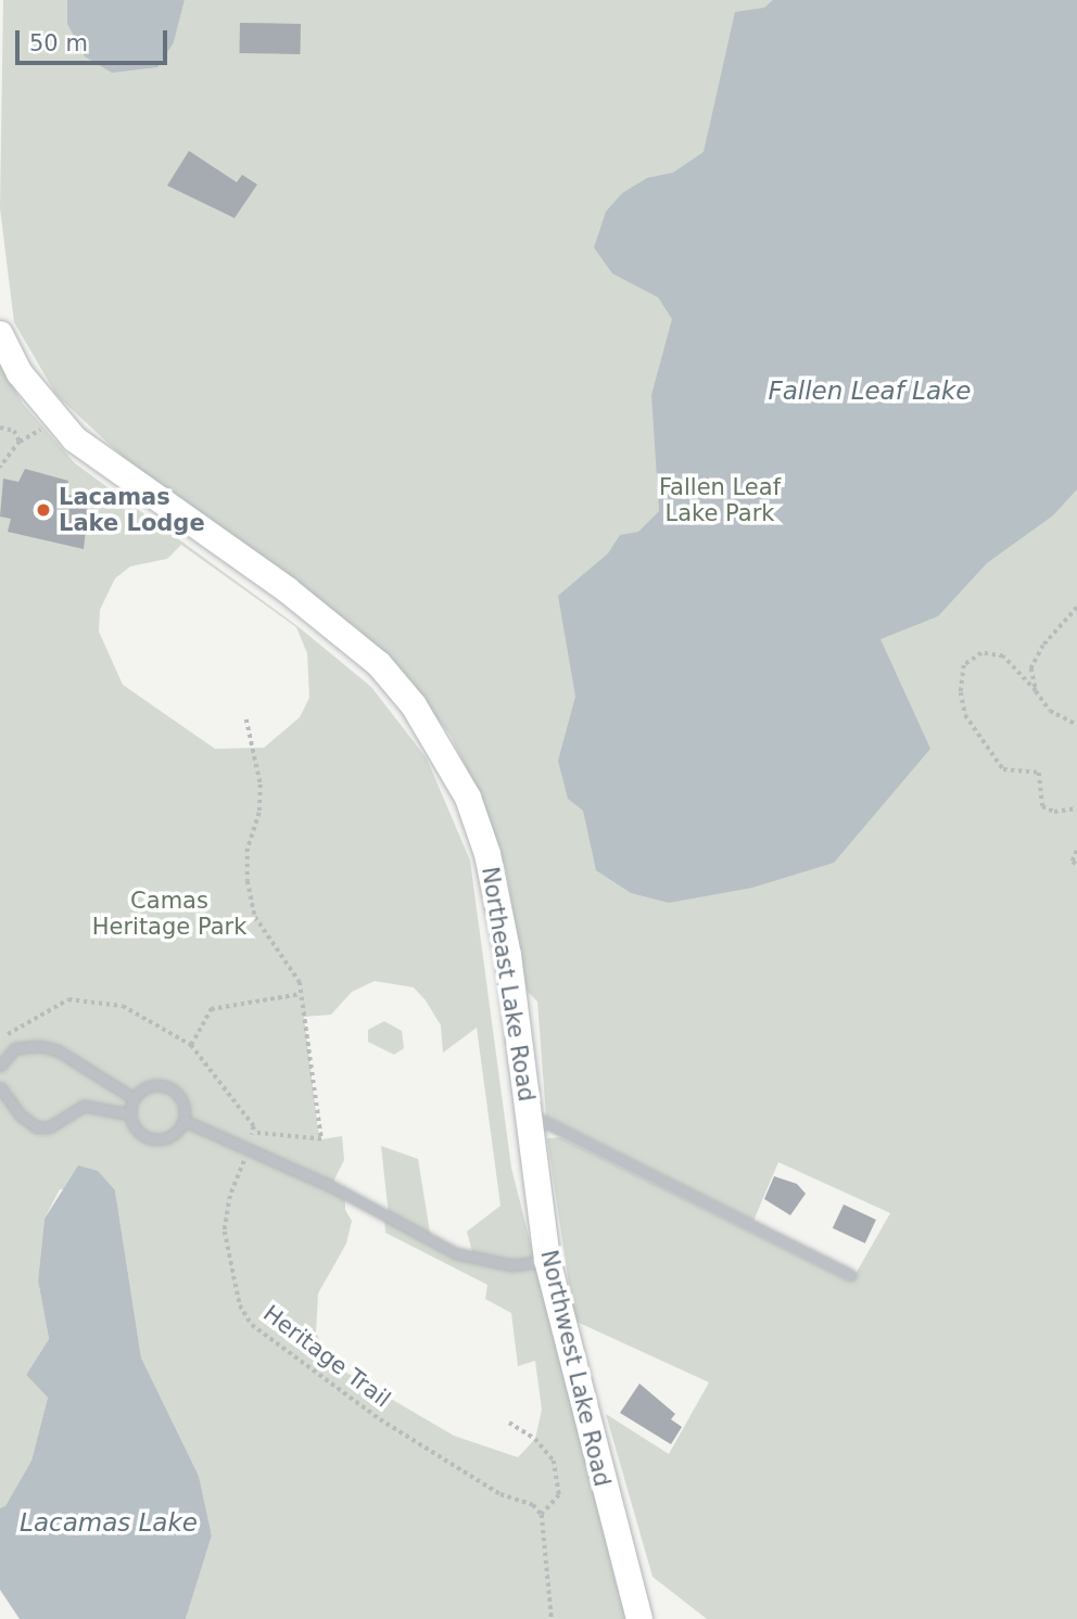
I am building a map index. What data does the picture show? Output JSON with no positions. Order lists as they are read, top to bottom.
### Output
{
  "streets": {
    "main road": ["Northeast Lake Road", "Northwest Lake Road"],
    "path": ["Heritage Trail"]
  },
  "crossings": [
    ["Northeast Lake Road", "Northwest Lake Road"]
  ],
  "water": ["Fallen Leaf Lake", "Lacamas Lake"],
  "parks": ["Fallen Leaf Lake Park", "Camas Heritage Park"],
  "places": ["Lacamas Lake Lodge"],
  "scale_bar": "50 m"
}
